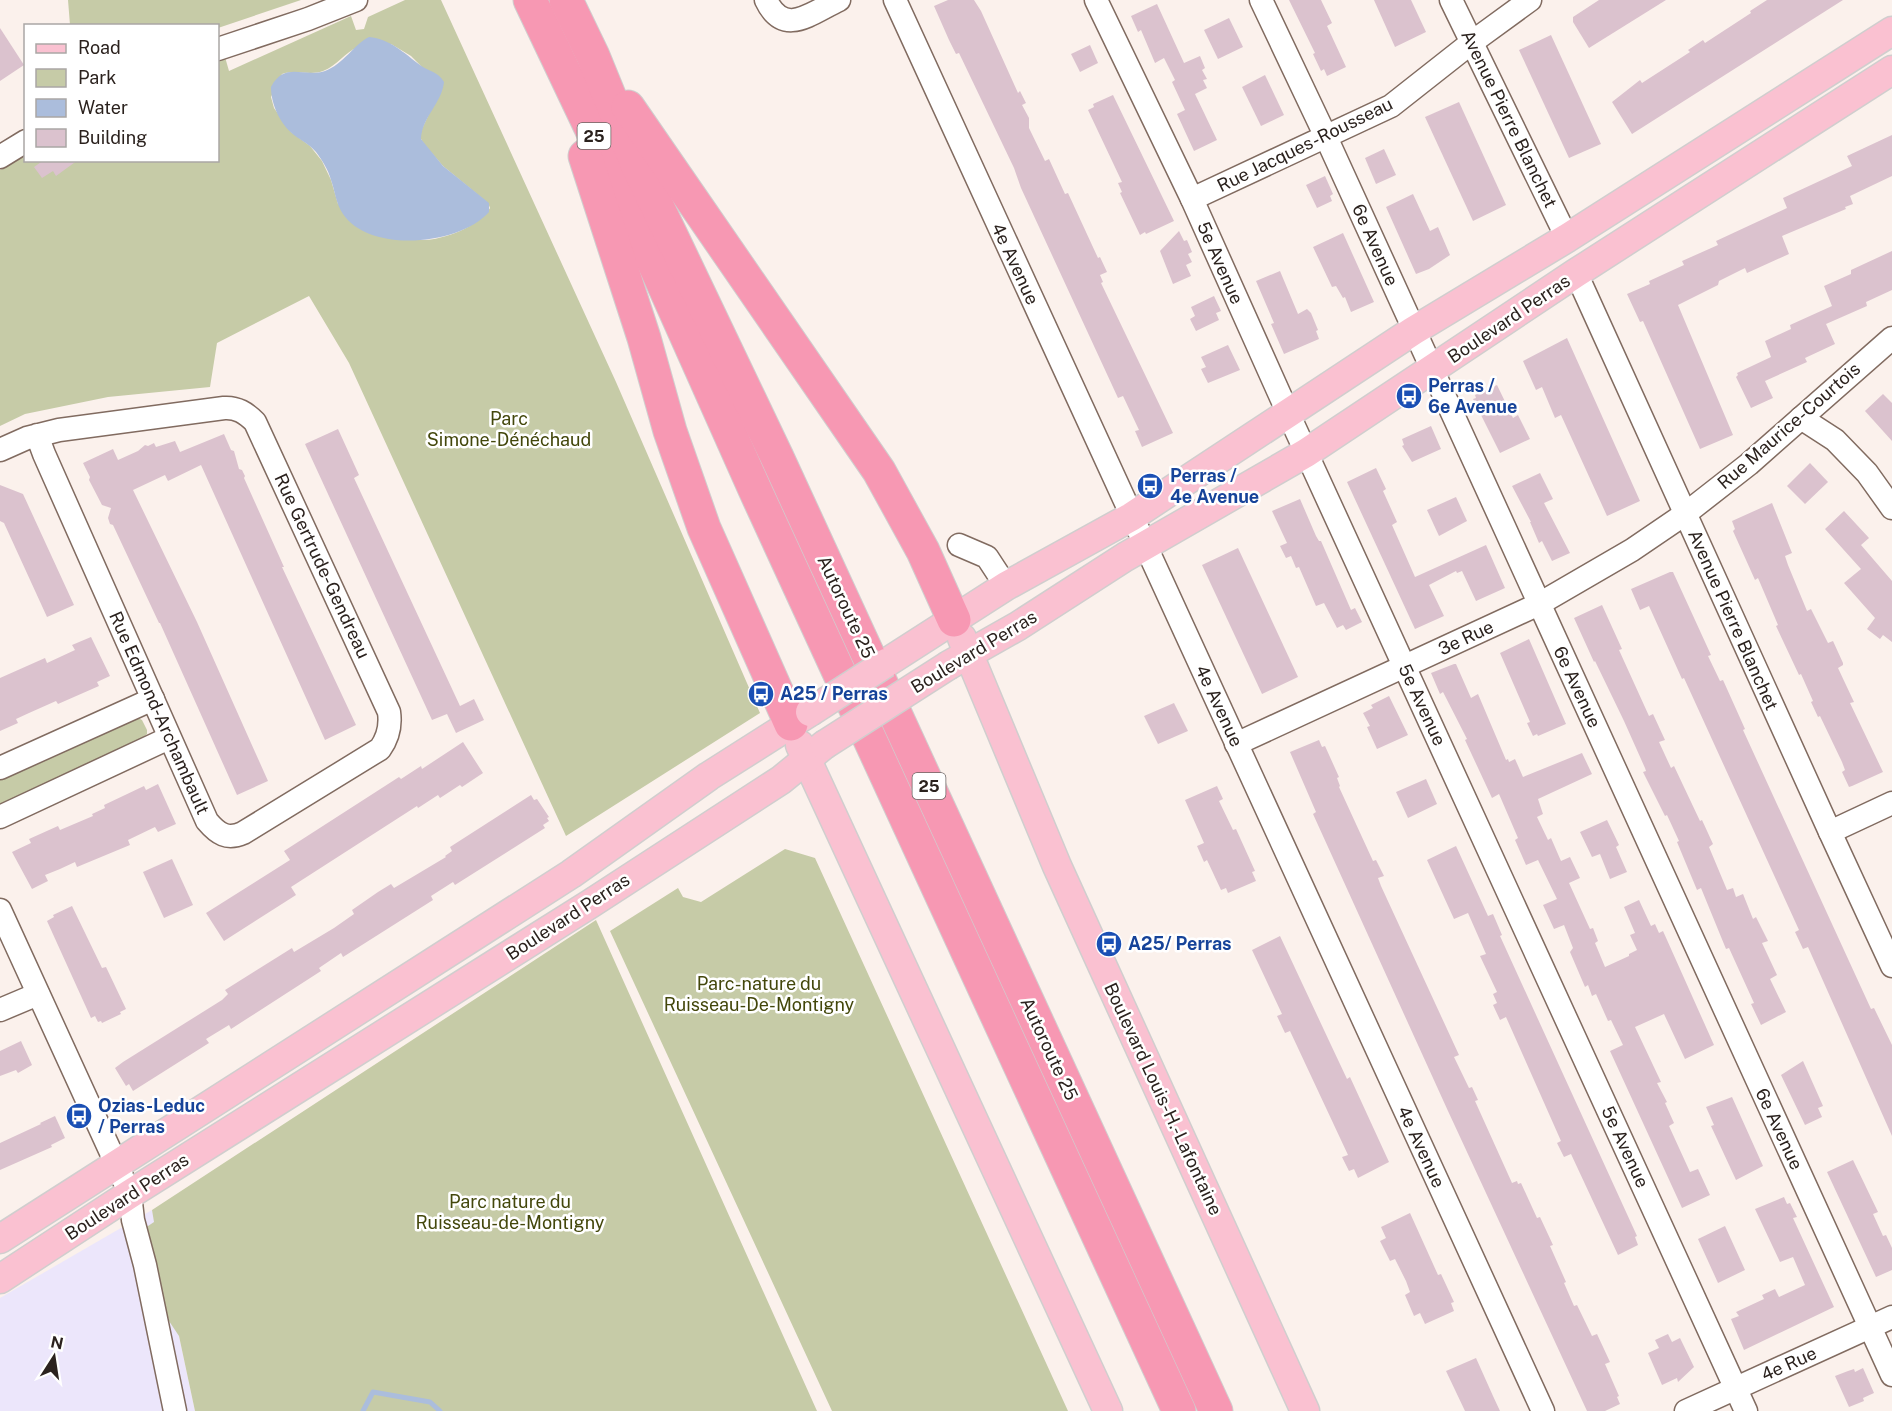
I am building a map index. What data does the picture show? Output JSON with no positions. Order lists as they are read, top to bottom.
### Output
{
  "streets": {
    "highway": ["25", "Autoroute 25"],
    "main road": ["Boulevard Perras", "Boulevard Louis-H.-Lafontaine"],
    "street": [
      "Avenue Pierre Blanchet",
      "Rue Jacques-Rousseau",
      "6e Avenue",
      "5e Avenue",
      "4e Avenue",
      "Rue Maurice-Courtois",
      "Rue Gertrude-Gendreau",
      "3e Rue",
      "Rue Edmond-Archambault",
      "4e Rue"
    ]
  },
  "crossings": [
    ["Avenue Pierre Blanchet", "Rue Jacques-Rousseau"],
    ["Avenue Pierre Blanchet", "Boulevard Perras"],
    ["Avenue Pierre Blanchet", "Rue Maurice-Courtois"],
    ["Avenue Pierre Blanchet", "3e Rue"],
    ["Rue Jacques-Rousseau", "6e Avenue"],
    ["Rue Jacques-Rousseau", "5e Avenue"],
    ["6e Avenue", "Boulevard Perras"],
    ["6e Avenue", "3e Rue"],
    ["6e Avenue", "4e Rue"],
    ["5e Avenue", "Boulevard Perras"],
    ["5e Avenue", "3e Rue"],
    ["5e Avenue", "4e Rue"],
    ["4e Avenue", "Boulevard Perras"],
    ["4e Avenue", "3e Rue"],
    ["Boulevard Perras", "Boulevard Louis-H.-Lafontaine"],
    ["Rue Maurice-Courtois", "3e Rue"],
    ["Rue Gertrude-Gendreau", "Rue Edmond-Archambault"]
  ],
  "parks": ["Parc Simone-Dénéchaud", "Parc-nature du Ruisseau-De-Montigny", "Parc nature du Ruisseau-de-Montigny"],
  "places": {
    "bus stop": [
      "Perras / 6e Avenue",
      "Perras / 4e Avenue",
      "A25 / Perras",
      "A25/ Perras",
      "Ozias-Leduc / Perras"
    ]
  },
  "legend": [
    "Road",
    "Park",
    "Water",
    "Building"
  ],
  "north": "top"
}
